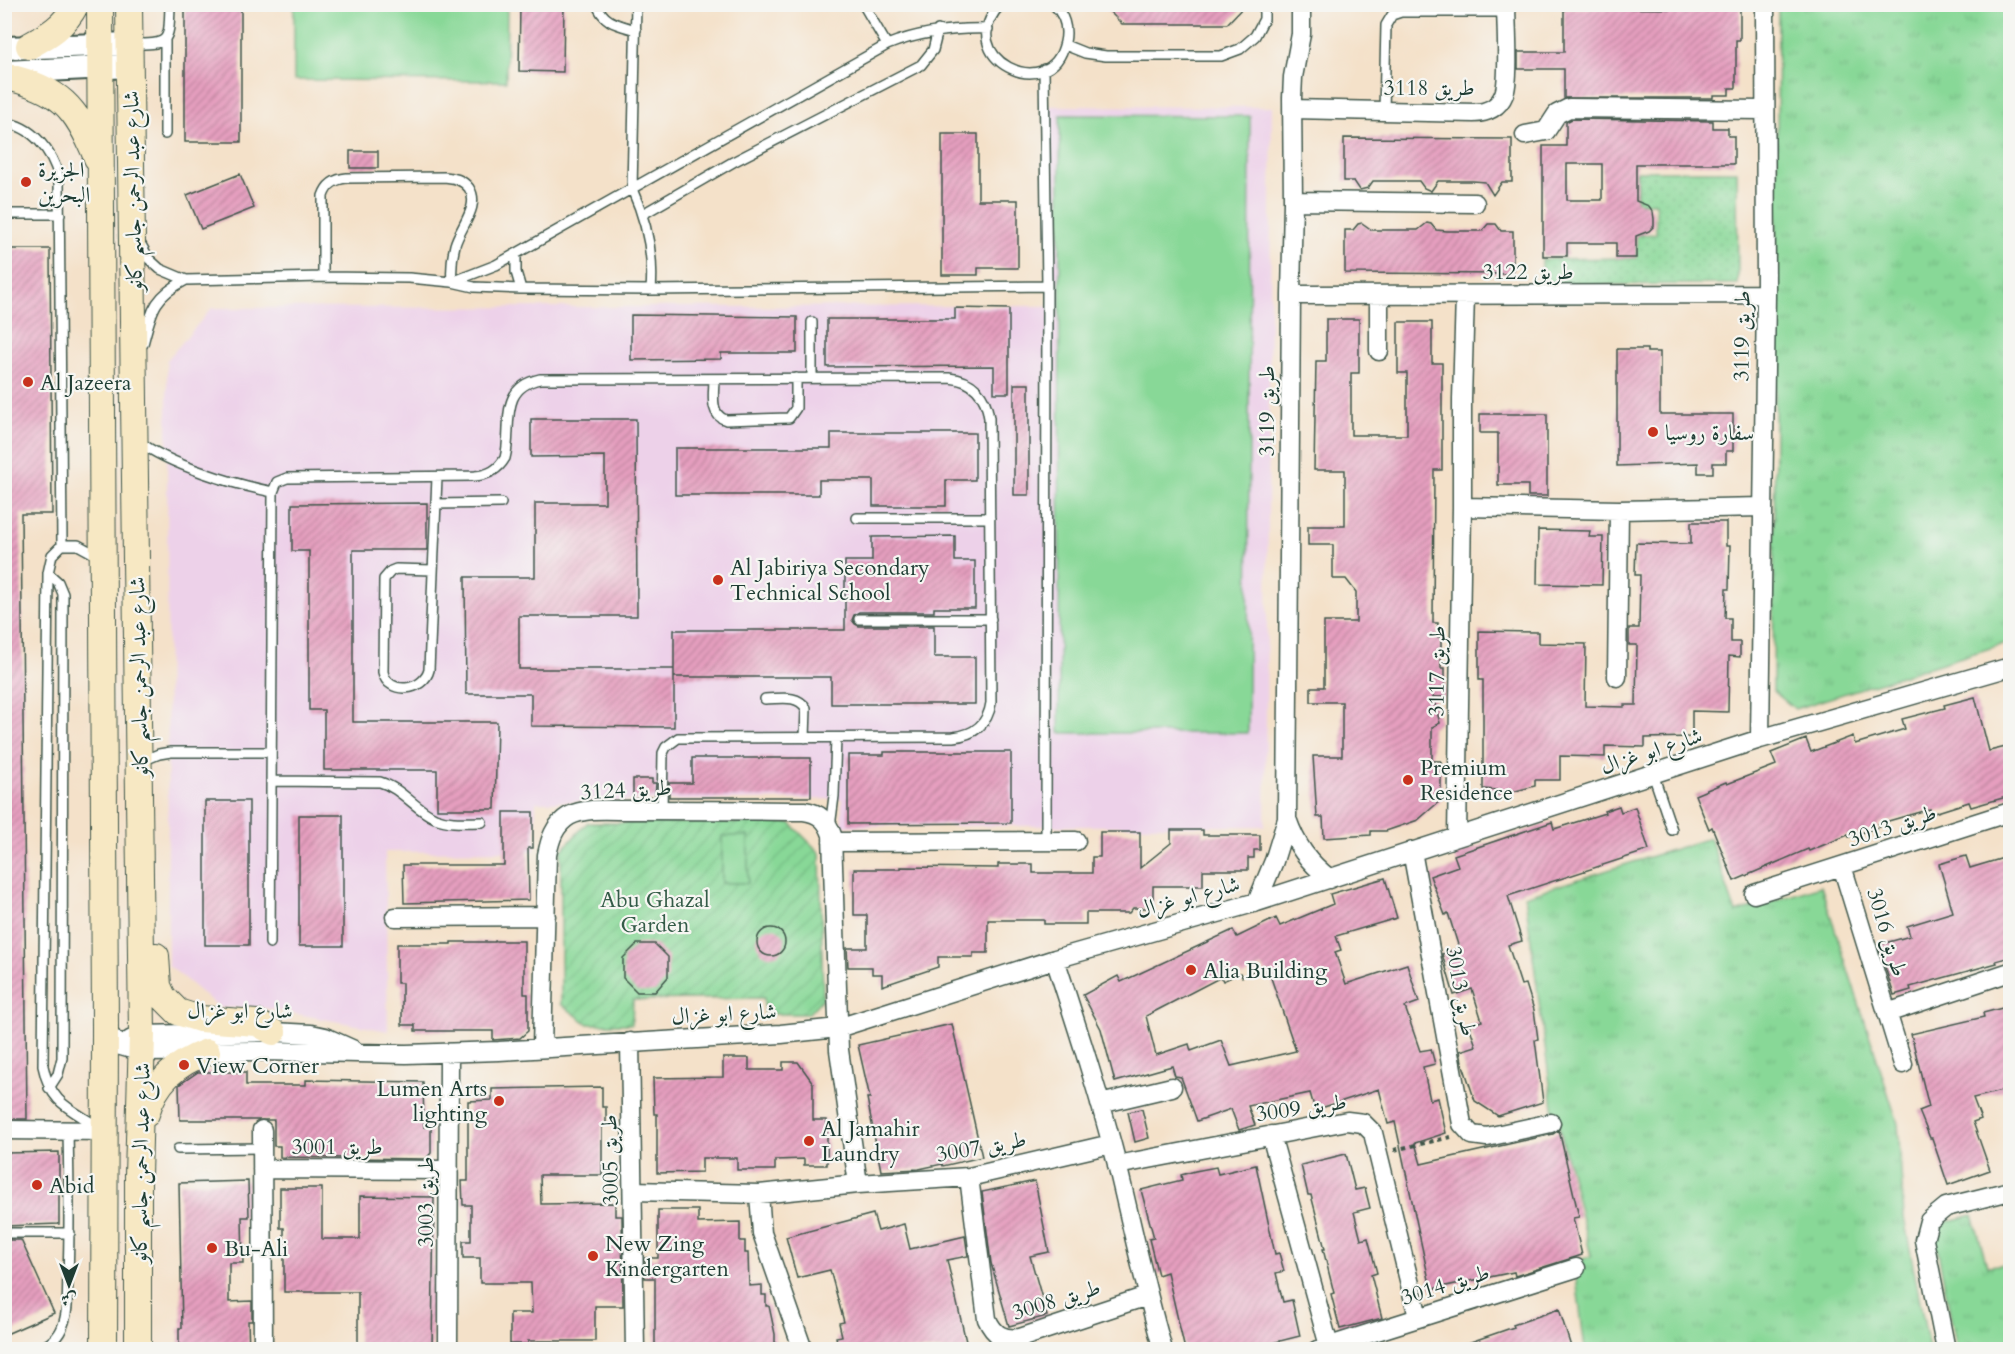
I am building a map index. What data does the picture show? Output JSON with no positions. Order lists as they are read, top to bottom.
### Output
{
  "streets": {
    "main road": ["شارع عبد الرحمن جاسم كانو"],
    "street": [
      "طريق 3118",
      "طريق 3122",
      "طريق 3119",
      "طريق 3117",
      "شارع ابو غزال",
      "طريق 3124",
      "طريق 3013",
      "طريق 3016",
      "طريق 3009",
      "طريق 3001",
      "طريق 3007",
      "طريق 3005",
      "طريق 3003",
      "طريق 3014",
      "طريق 3008"
    ]
  },
  "crossings": [
    ["طريق 3118", "طريق 3119"],
    ["شارع عبد الرحمن جاسم كانو", "شارع ابو غزال"],
    ["طريق 3122", "طريق 3119"],
    ["طريق 3122", "طريق 3117"],
    ["طريق 3119", "شارع ابو غزال"],
    ["طريق 3117", "شارع ابو غزال"],
    ["شارع ابو غزال", "طريق 3124"],
    ["شارع ابو غزال", "طريق 3013"],
    ["شارع ابو غزال", "طريق 3005"],
    ["شارع ابو غزال", "طريق 3003"],
    ["طريق 3013", "طريق 3016"],
    ["طريق 3009", "طريق 3014"],
    ["طريق 3001", "طريق 3003"],
    ["طريق 3007", "طريق 3005"],
    ["طريق 3007", "طريق 3008"]
  ],
  "parks": ["Abu Ghazal Garden"],
  "places": [
    "الجزيرة البحرين",
    "Al Jazeera",
    "سفارة روسيا",
    "Al Jabiriya Secondary Technical School",
    "Premium Residence",
    "Alia Building",
    "View Corner",
    "Lumen Arts lighting",
    "Al Jamahir Laundry",
    "Abid",
    "Bu-Ali",
    "New Zing Kindergarten"
  ],
  "north": "bottom"
}
